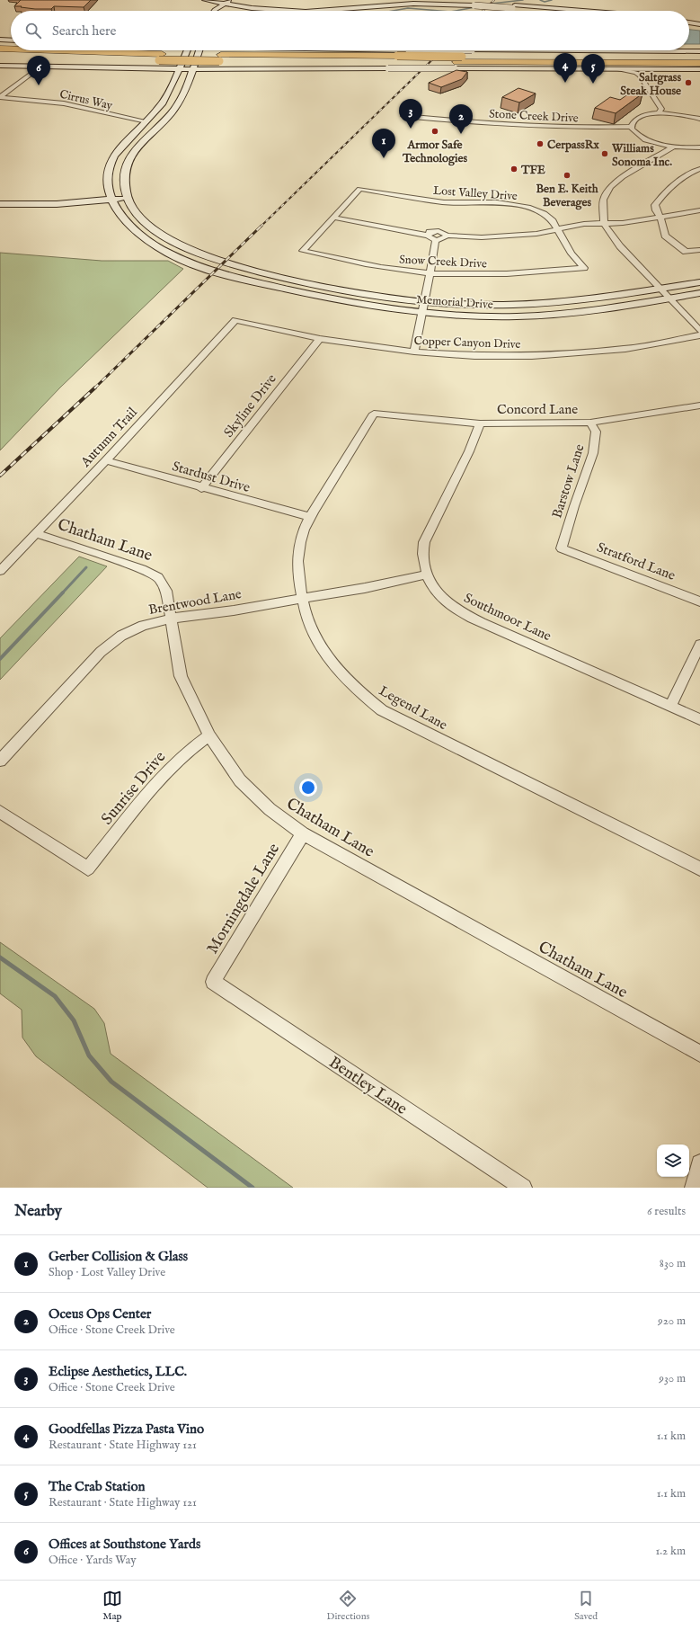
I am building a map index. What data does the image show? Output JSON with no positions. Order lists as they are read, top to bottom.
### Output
{
  "streets": {
    "main road": ["Memorial Drive"],
    "street": [
      "Cirrus Way",
      "Stone Creek Drive",
      "Lost Valley Drive",
      "Snow Creek Drive",
      "Copper Canyon Drive",
      "Skyline Drive",
      "Concord Lane",
      "Autumn Trail",
      "Stardust Drive",
      "Barstow Lane",
      "Chatham Lane",
      "Stratford Lane",
      "Brentwood Lane",
      "Southmoor Lane",
      "Legend Lane",
      "Sunrise Drive",
      "Morningdale Lane",
      "Bentley Lane"
    ]
  },
  "crossings": [
    ["Lost Valley Drive", "Snow Creek Drive"],
    ["Copper Canyon Drive", "Skyline Drive"],
    ["Copper Canyon Drive", "Autumn Trail"],
    ["Skyline Drive", "Stardust Drive"],
    ["Concord Lane", "Barstow Lane"],
    ["Concord Lane", "Southmoor Lane"],
    ["Concord Lane", "Legend Lane"],
    ["Autumn Trail", "Stardust Drive"],
    ["Autumn Trail", "Chatham Lane"],
    ["Stardust Drive", "Legend Lane"],
    ["Barstow Lane", "Stratford Lane"],
    ["Chatham Lane", "Brentwood Lane"],
    ["Chatham Lane", "Sunrise Drive"],
    ["Chatham Lane", "Morningdale Lane"],
    ["Brentwood Lane", "Southmoor Lane"],
    ["Brentwood Lane", "Legend Lane"],
    ["Morningdale Lane", "Bentley Lane"]
  ],
  "places": [
    "Saltgrass Steak House",
    "Armor Safe Technologies",
    "CerpassRx",
    "Williams Sonoma Inc.",
    "TFE",
    "Ben E. Keith Beverages"
  ],
  "page": {
    "search": "Search here",
    "pins": [
      "4",
      "5",
      "6",
      "3",
      "2",
      "1"
    ],
    "heading": ["Nearby", "6 results"],
    "list": [
      {
        "mark": "1",
        "name": "Gerber Collision & Glass",
        "note": "Shop · Lost Valley Drive",
        "value": "830 m"
      },
      {
        "mark": "2",
        "name": "Oceus Ops Center",
        "note": "Office · Stone Creek Drive",
        "value": "920 m"
      },
      {
        "mark": "3",
        "name": "Eclipse Aesthetics, LLC.",
        "note": "Office · Stone Creek Drive",
        "value": "930 m"
      },
      {
        "mark": "4",
        "name": "Goodfellas Pizza Pasta Vino",
        "note": "Restaurant · State Highway 121",
        "value": "1.1 km"
      },
      {
        "mark": "5",
        "name": "The Crab Station",
        "note": "Restaurant · State Highway 121",
        "value": "1.1 km"
      },
      {
        "mark": "6",
        "name": "Offices at Southstone Yards",
        "note": "Office · Yards Way",
        "value": "1.2 km"
      }
    ],
    "nav": ["Map", "Directions", "Saved"]
  }
}
